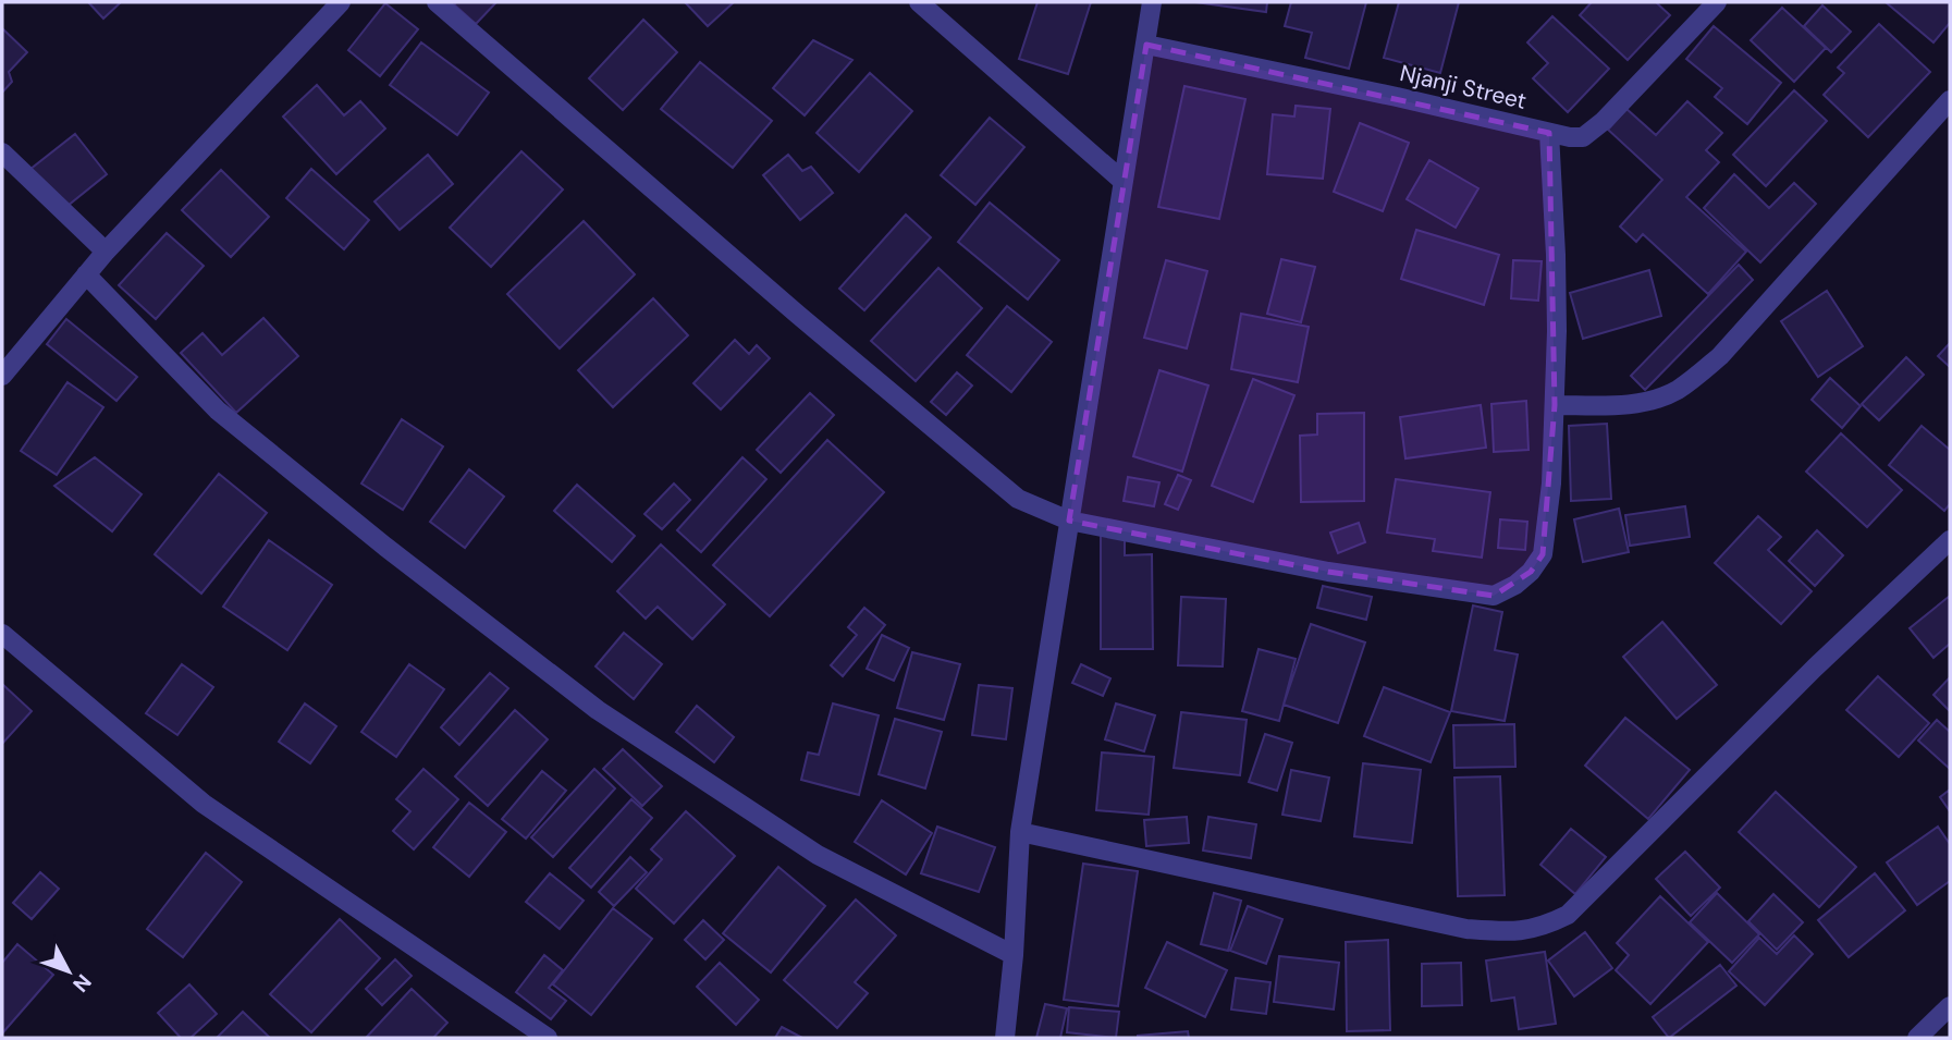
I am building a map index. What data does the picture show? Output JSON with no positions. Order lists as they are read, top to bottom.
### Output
{
  "streets": {
    "street": ["Njanji Street"]
  },
  "north": "bottom right"
}
